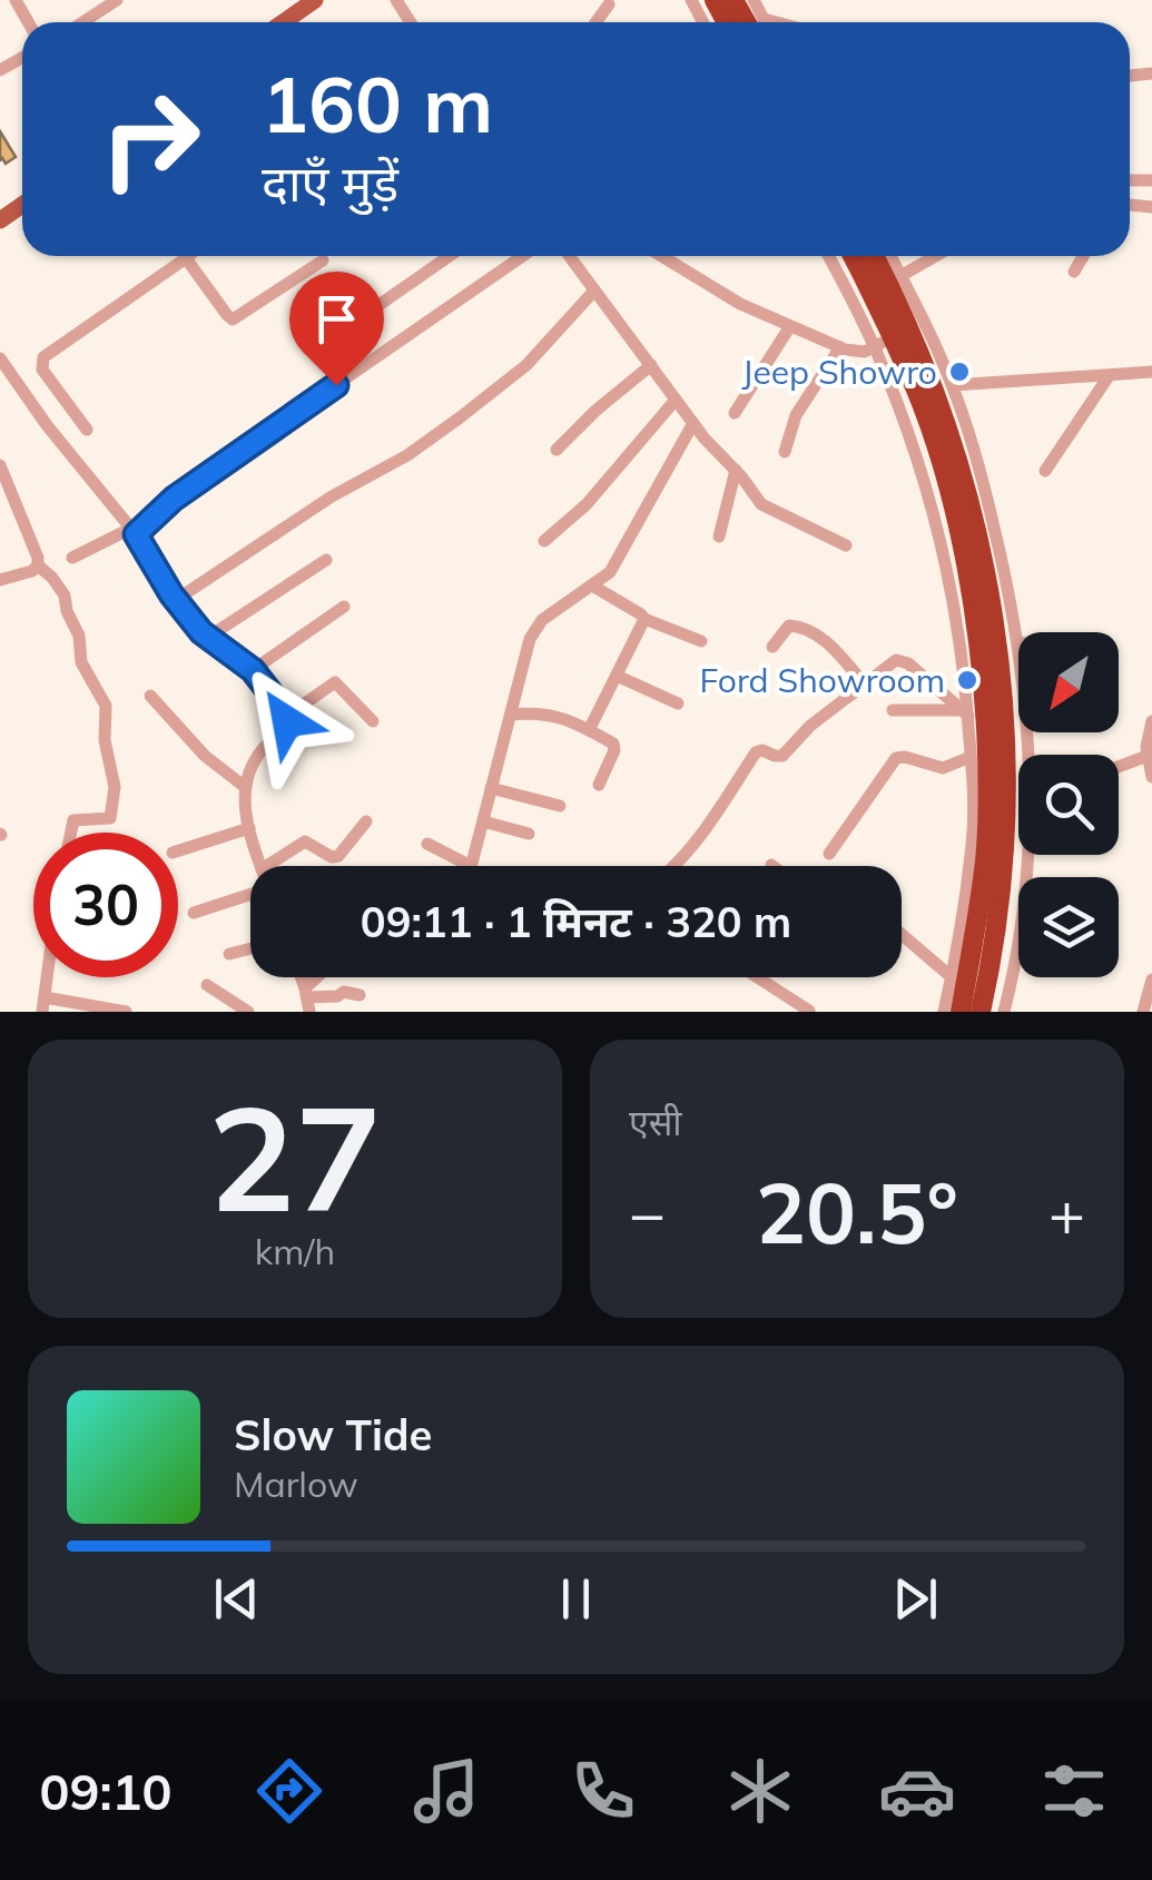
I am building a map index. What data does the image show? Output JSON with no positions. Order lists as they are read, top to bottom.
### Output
{
  "places": ["Jeep Showro", "Ford Showroom"],
  "north": "bottom left",
  "page": {
    "turn": ["160 m", "दाएँ मुड़ें"],
    "limit": "30",
    "trip": "09:11 · 1 मिनट · 320 m",
    "tile": [
      ["27", "km/h"],
      "एसी"
    ],
    "heat": ["−", "20.5°", "+"],
    "song": ["Slow Tide", "Marlow"],
    "tabs": "09:10"
  }
}
